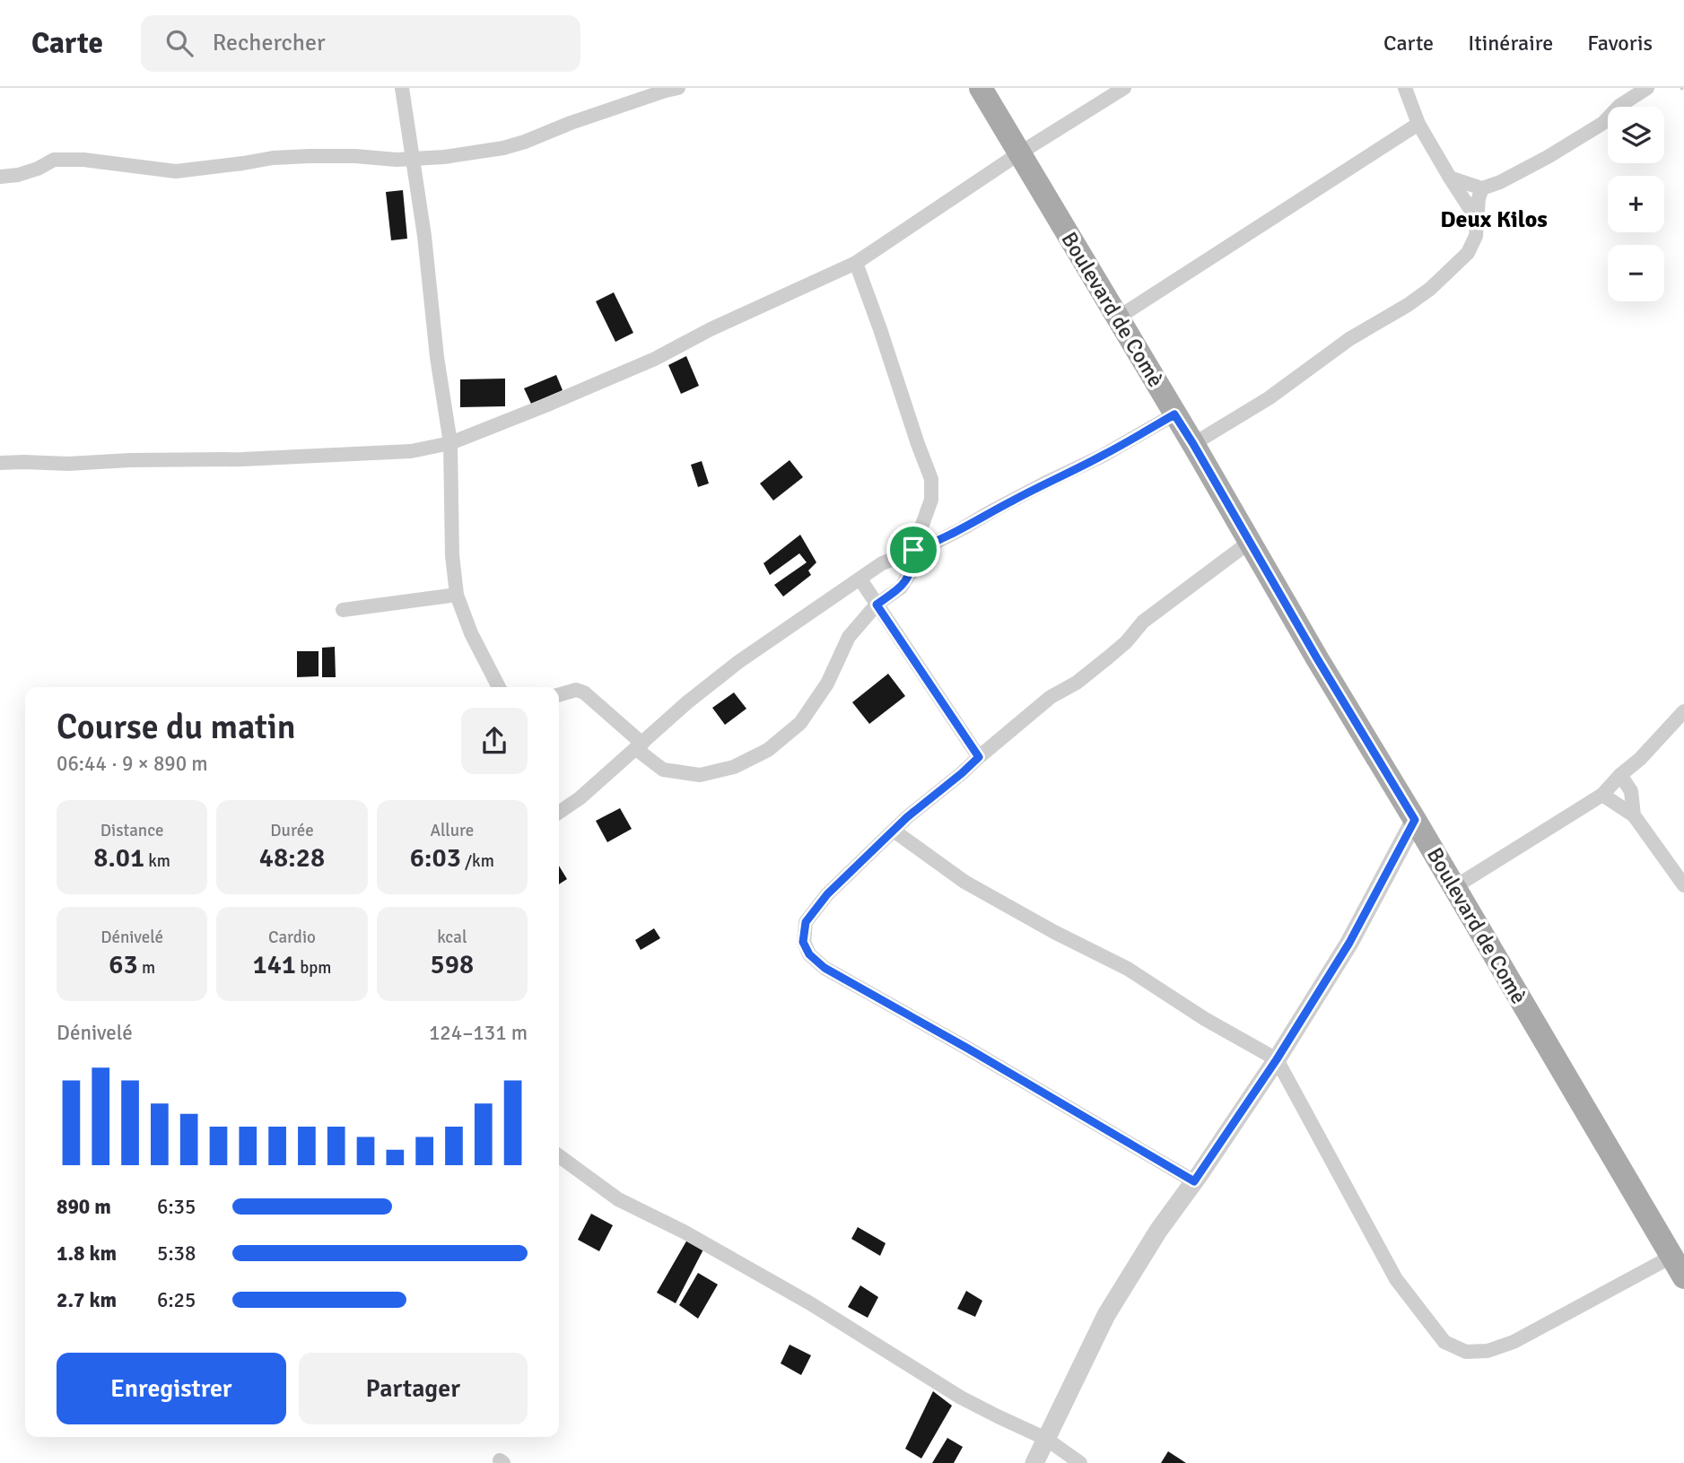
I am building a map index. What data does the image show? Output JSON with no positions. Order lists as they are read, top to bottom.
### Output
{
  "streets": {
    "main road": ["Boulevard de Comè"]
  },
  "districts": ["Deux Kilos"],
  "page": {
    "header": "Carte",
    "search": "Rechercher",
    "nav": ["Carte", "Itinéraire", "Favoris"],
    "map_buttons": ["+", "−"],
    "heading": ["Course du matin", "06:44 · 9 × 890 m"],
    "stats": [
      ["Distance", "8.01 km"],
      ["Durée", "48:28"],
      ["Allure", "6:03 /km"],
      ["Dénivelé", "63 m"],
      ["Cardio", "141 bpm"],
      ["kcal", "598"]
    ],
    "chart": ["Dénivelé", "124–131 m"],
    "list": [
      {
        "name": "890 m",
        "note": "6:35"
      },
      {
        "name": "1.8 km",
        "note": "5:38"
      },
      {
        "name": "2.7 km",
        "note": "6:25"
      }
    ],
    "buttons": ["Enregistrer", "Partager"]
  }
}
